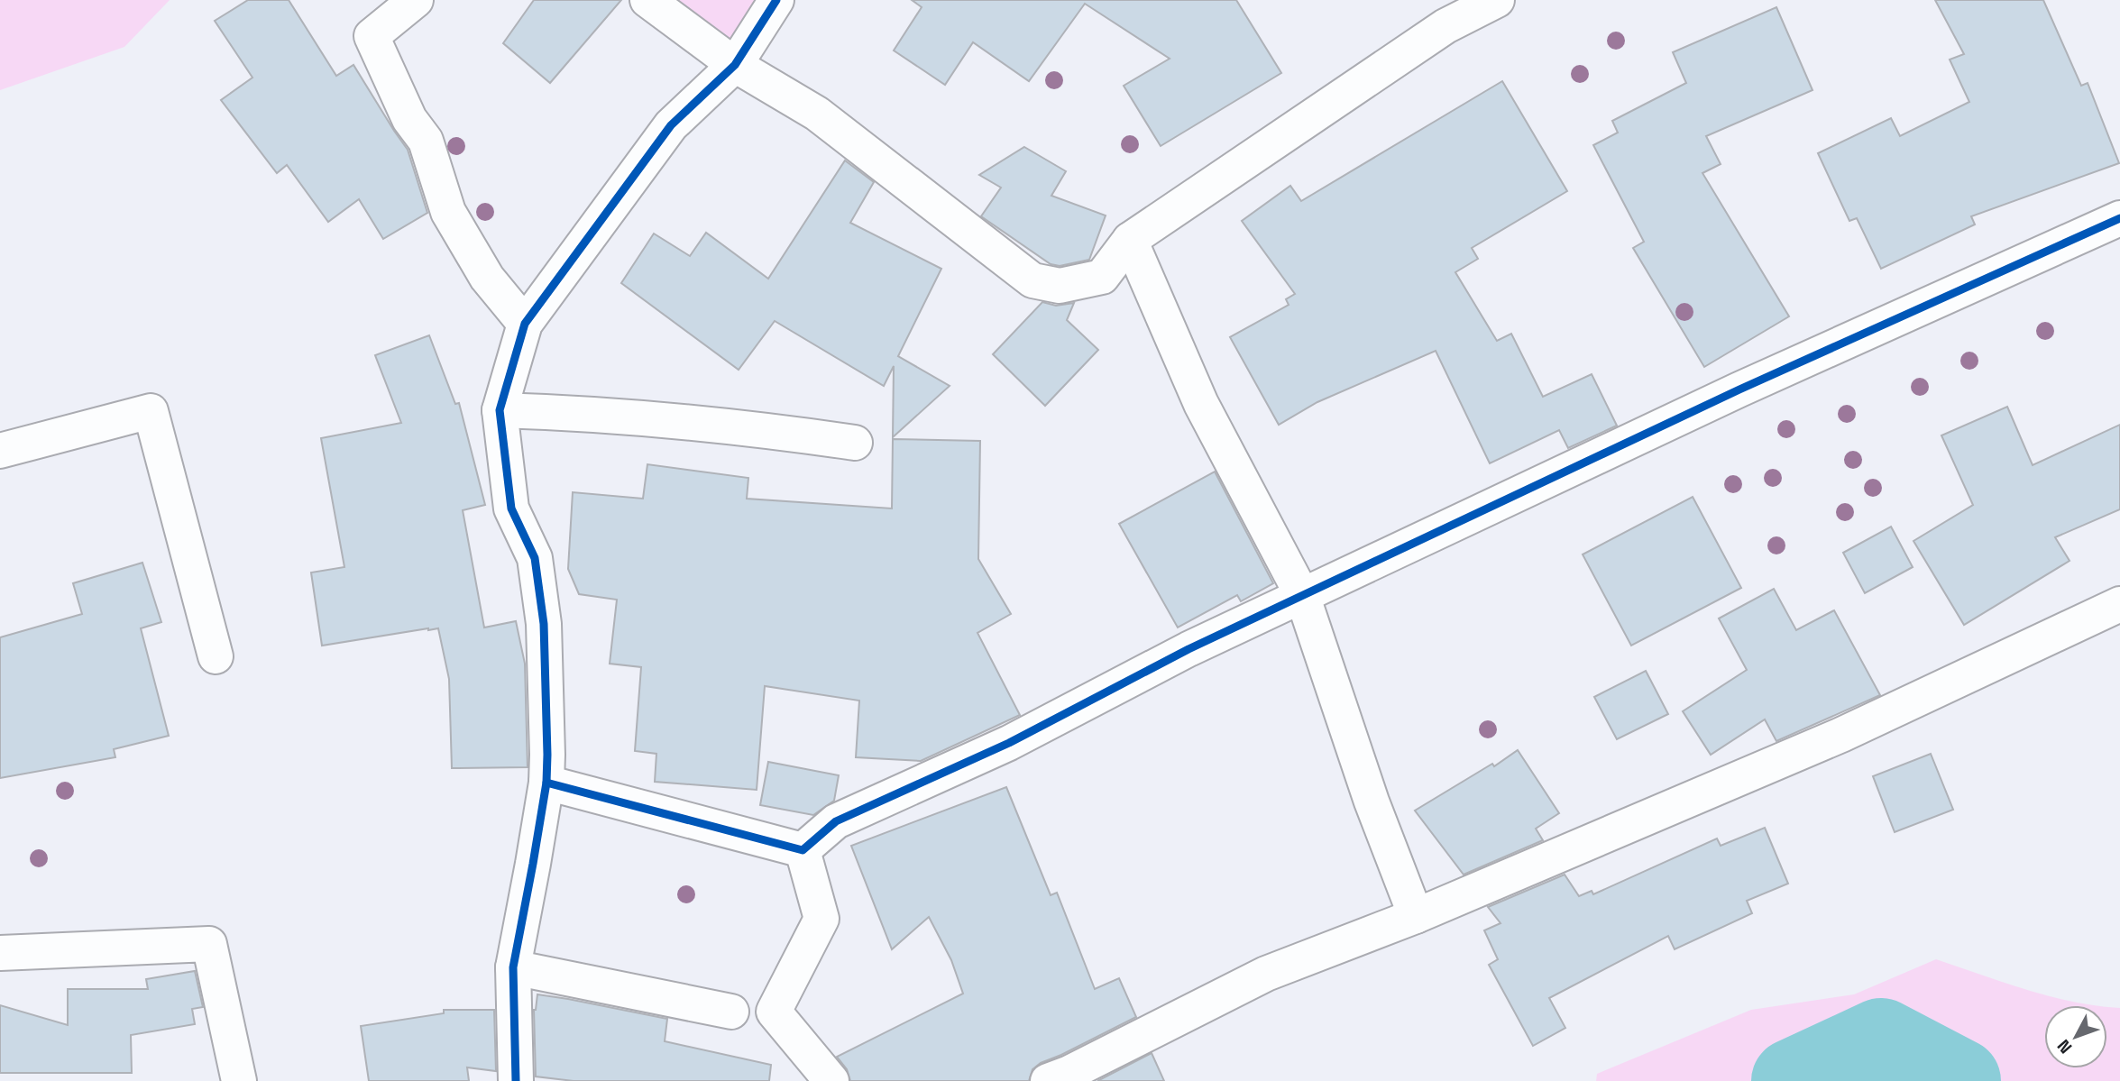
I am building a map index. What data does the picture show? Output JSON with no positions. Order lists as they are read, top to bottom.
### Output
{
  "north": "bottom left"
}
